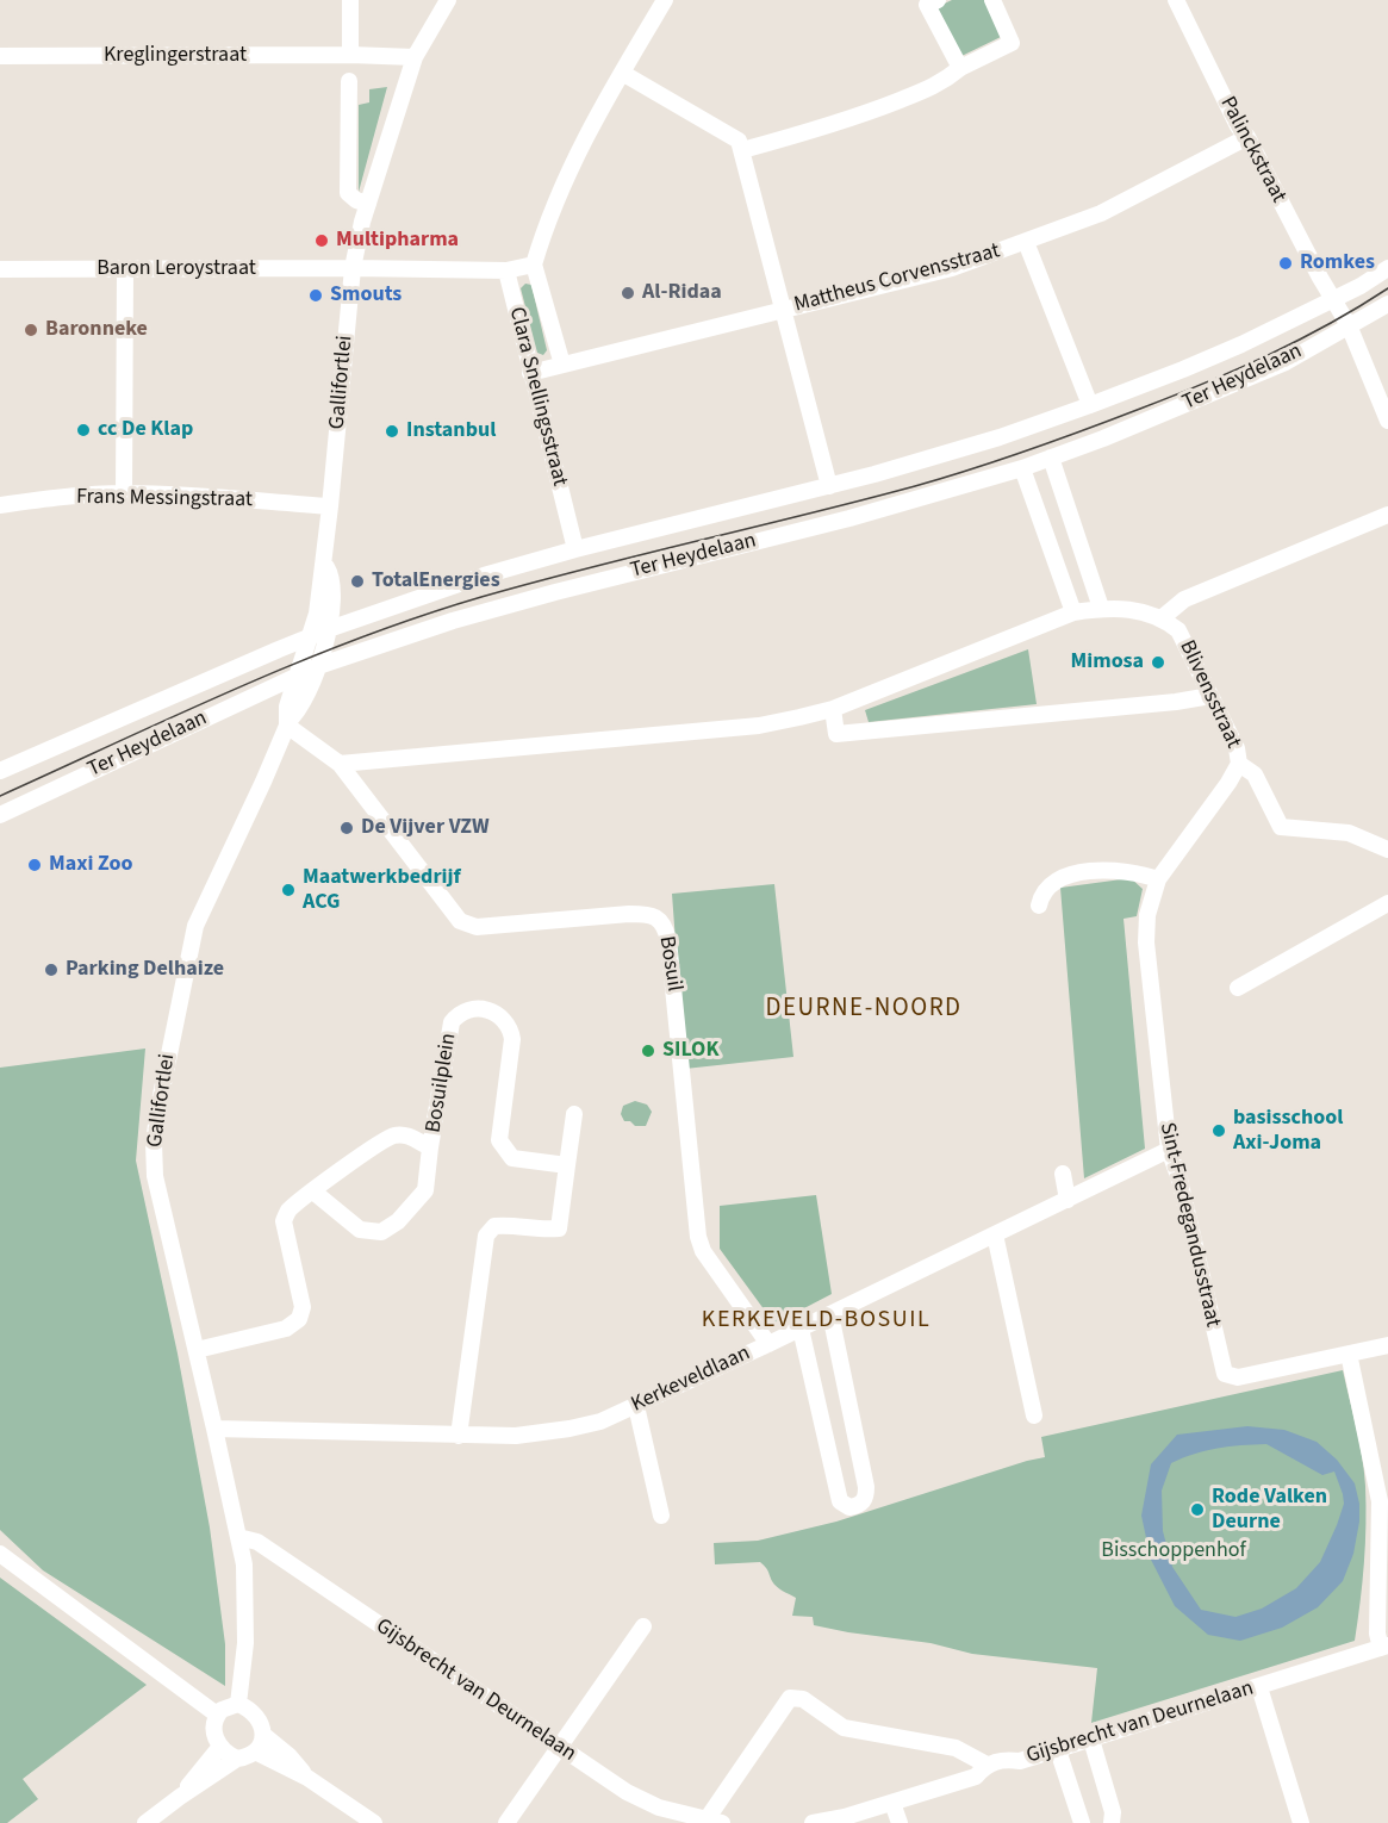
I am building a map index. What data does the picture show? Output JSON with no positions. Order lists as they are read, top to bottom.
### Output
{
  "streets": {
    "street": [
      "Kreglingerstraat",
      "Palinckstraat",
      "Baron Leroystraat",
      "Mattheus Corvensstraat",
      "Ter Heydelaan",
      "Gallifortlei",
      "Clara Snellingsstraat",
      "Frans Messingstraat",
      "Blivensstraat",
      "Bosuil",
      "Bosuilplein",
      "Sint-Fredegandusstraat",
      "Kerkeveldlaan",
      "Gijsbrecht van Deurnelaan"
    ]
  },
  "crossings": [
    ["Palinckstraat", "Mattheus Corvensstraat"],
    ["Palinckstraat", "Ter Heydelaan"],
    ["Baron Leroystraat", "Gallifortlei"],
    ["Baron Leroystraat", "Clara Snellingsstraat"],
    ["Mattheus Corvensstraat", "Clara Snellingsstraat"],
    ["Ter Heydelaan", "Gallifortlei"],
    ["Ter Heydelaan", "Clara Snellingsstraat"],
    ["Gallifortlei", "Frans Messingstraat"],
    ["Gallifortlei", "Bosuil"],
    ["Gallifortlei", "Bosuilplein"],
    ["Gallifortlei", "Kerkeveldlaan"],
    ["Gallifortlei", "Gijsbrecht van Deurnelaan"],
    ["Blivensstraat", "Sint-Fredegandusstraat"],
    ["Bosuil", "Kerkeveldlaan"],
    ["Sint-Fredegandusstraat", "Kerkeveldlaan"]
  ],
  "districts": ["DEURNE-NOORD", "KERKEVELD-BOSUIL"],
  "parks": ["Bisschoppenhof"],
  "places": [
    "Multipharma",
    "Romkes",
    "Al-Ridaa",
    "Smouts",
    "Baronneke",
    "cc De Klap",
    "Instanbul",
    "TotalEnergies",
    "Mimosa",
    "De Vijver VZW",
    "Maxi Zoo",
    "Maatwerkbedrijf ACG",
    "Parking Delhaize",
    "SILOK",
    "basisschool Axi-Joma",
    "Rode Valken Deurne"
  ]
}
